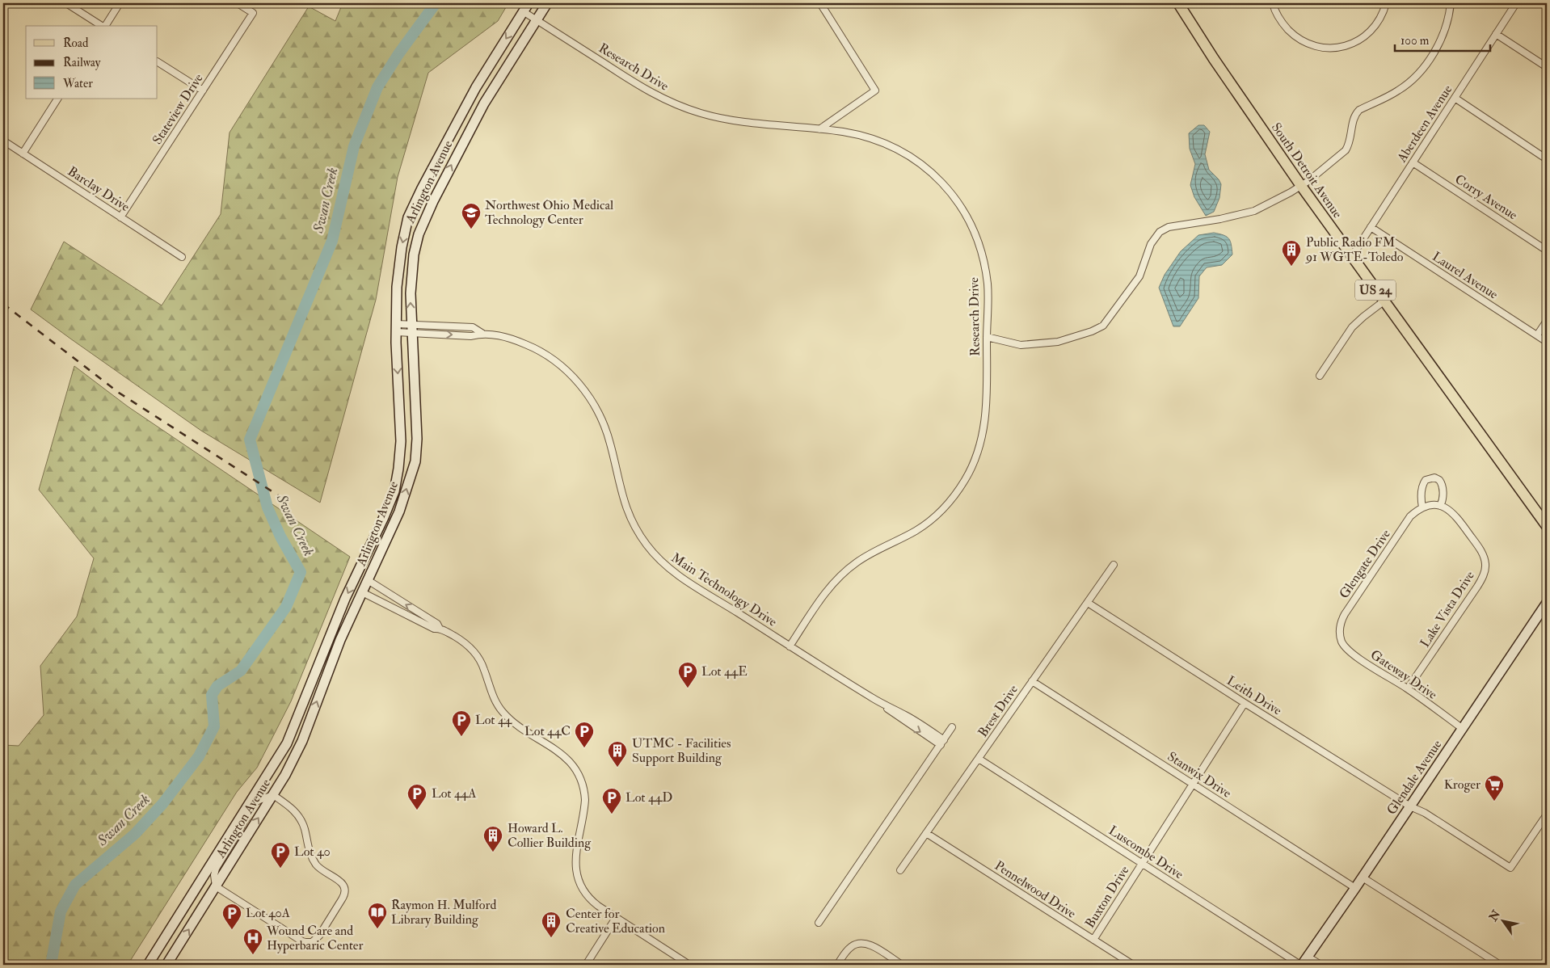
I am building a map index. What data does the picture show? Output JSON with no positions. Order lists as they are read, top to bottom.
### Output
{
  "streets": {
    "main road": ["South Detroit Avenue", "US 24"],
    "street": [
      "Research Drive",
      "Stateview Drive",
      "Aberdeen Avenue",
      "Arlington Avenue",
      "Barclay Drive",
      "Corry Avenue",
      "Laurel Avenue",
      "Glengate Drive",
      "Main Technology Drive",
      "Lake Vista Drive",
      "Gateway Drive",
      "Leith Drive",
      "Brest Drive",
      "Stanwix Drive",
      "Glendale Avenue",
      "Luscombe Drive",
      "Pennelwood Drive",
      "Buxton Drive"
    ]
  },
  "crossings": [
    ["Research Drive", "Arlington Avenue"],
    ["Research Drive", "Main Technology Drive"],
    ["Stateview Drive", "Barclay Drive"],
    ["Aberdeen Avenue", "South Detroit Avenue"],
    ["Aberdeen Avenue", "Corry Avenue"],
    ["Aberdeen Avenue", "Laurel Avenue"],
    ["Arlington Avenue", "Main Technology Drive"],
    ["Glengate Drive", "Gateway Drive"],
    ["Lake Vista Drive", "Gateway Drive"],
    ["Gateway Drive", "Glendale Avenue"],
    ["Leith Drive", "Brest Drive"],
    ["Leith Drive", "Glendale Avenue"],
    ["Leith Drive", "Buxton Drive"],
    ["Brest Drive", "Stanwix Drive"],
    ["Brest Drive", "Luscombe Drive"],
    ["Brest Drive", "Pennelwood Drive"],
    ["Stanwix Drive", "Glendale Avenue"],
    ["Stanwix Drive", "Buxton Drive"],
    ["Glendale Avenue", "Luscombe Drive"],
    ["Luscombe Drive", "Buxton Drive"],
    ["Pennelwood Drive", "Buxton Drive"]
  ],
  "water": ["Swan Creek"],
  "places": {
    "school or university": ["Northwest Ohio Medical Technology Center"],
    "building": [
      "Public Radio FM 91 WGTE-Toledo",
      "UTMC - Facilities Support Building",
      "Howard L. Collier Building",
      "Center for Creative Education"
    ],
    "parking": [
      "Lot 44E",
      "Lot 44",
      "Lot 44C",
      "Lot 44A",
      "Lot 44D",
      "Lot 40",
      "Lot 40A"
    ],
    "supermarket": ["Kroger"],
    "library": ["Raymon H. Mulford Library Building"],
    "hospital": ["Wound Care and Hyperbaric Center"]
  },
  "legend": ["Road", "Railway", "Water"],
  "scale_bar": "100 m",
  "north": "top left"
}
